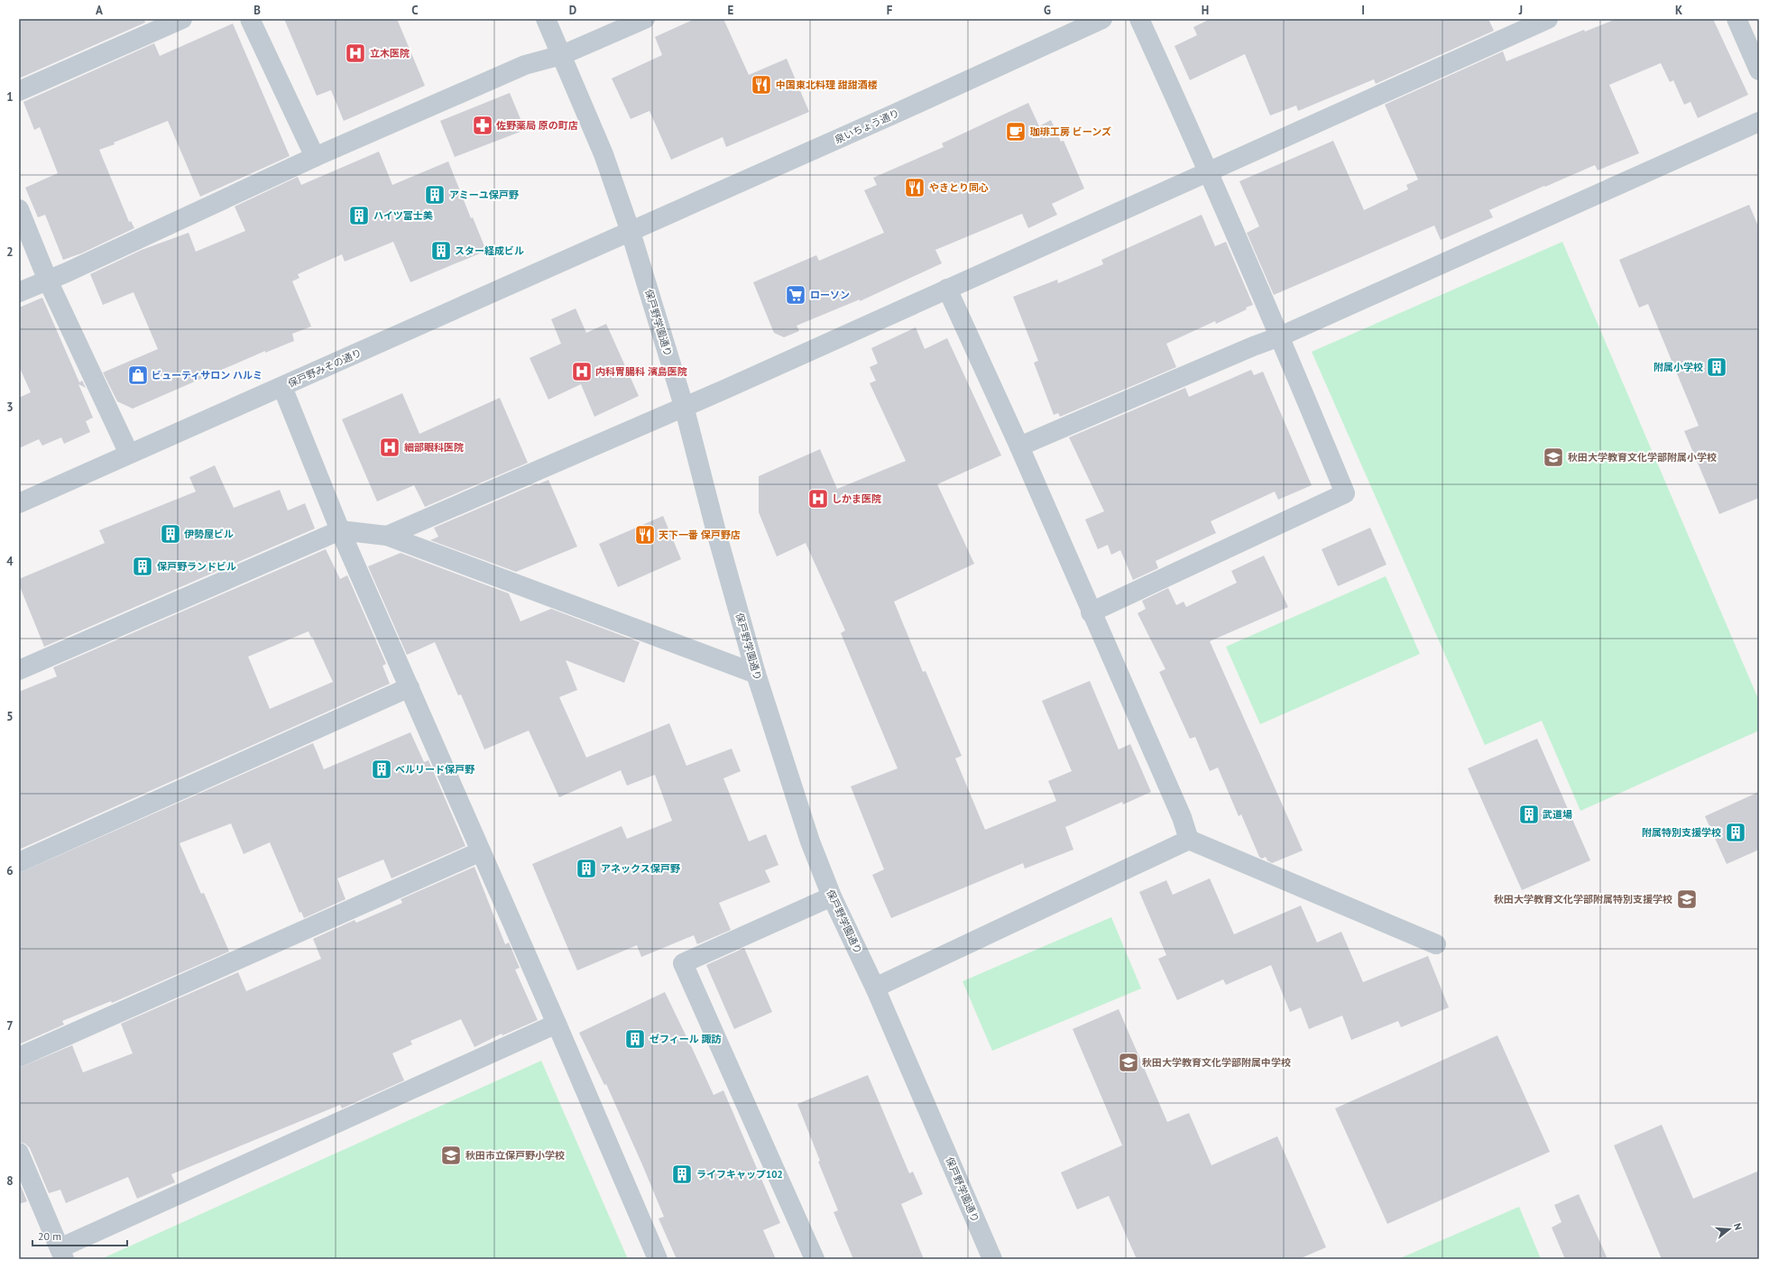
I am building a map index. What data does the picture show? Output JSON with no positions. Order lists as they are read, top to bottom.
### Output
{
  "streets": {
    "street": ["泉いちょう通り", "保戸野学園通り", "保戸野みその通り"]
  },
  "crossings": [
    ["泉いちょう通り", "保戸野学園通り"],
    ["泉いちょう通り", "保戸野みその通り"],
    ["保戸野学園通り", "保戸野みその通り"]
  ],
  "places": {
    "hospital": [
      "立木医院",
      "内科胃腸科 濱島医院",
      "細部眼科医院",
      "しかま医院"
    ],
    "restaurant": ["中国東北料理 甜甜酒楼", "やきとり同心", "天下一番 保戸野店"],
    "pharmacy": ["佐野薬局 原の町店"],
    "cafe": ["珈琲工房 ビーンズ"],
    "building": [
      "アミーユ保戸野",
      "ハイツ富士美",
      "スター経成ビル",
      "附属小学校",
      "伊勢屋ビル",
      "保戸野ランドビル",
      "ベルリード保戸野",
      "武道場",
      "附属特別支援学校",
      "アネックス保戸野",
      "ゼフィール 諏訪",
      "ライフキャップ102"
    ],
    "supermarket": ["ローソン"],
    "shop": ["ビューティサロン ハルミ"],
    "school or university": [
      "秋田大学教育文化学部附属小学校",
      "秋田大学教育文化学部附属特別支援学校",
      "秋田大学教育文化学部附属中学校",
      "秋田市立保戸野小学校"
    ]
  },
  "scale_bar": "20 m",
  "north": "right",
  "grid": {
    "columns": [
      "A",
      "B",
      "C",
      "D",
      "E",
      "F",
      "G",
      "H",
      "I",
      "J",
      "K"
    ],
    "rows": [
      "1",
      "2",
      "3",
      "4",
      "5",
      "6",
      "7",
      "8"
    ]
  }
}
